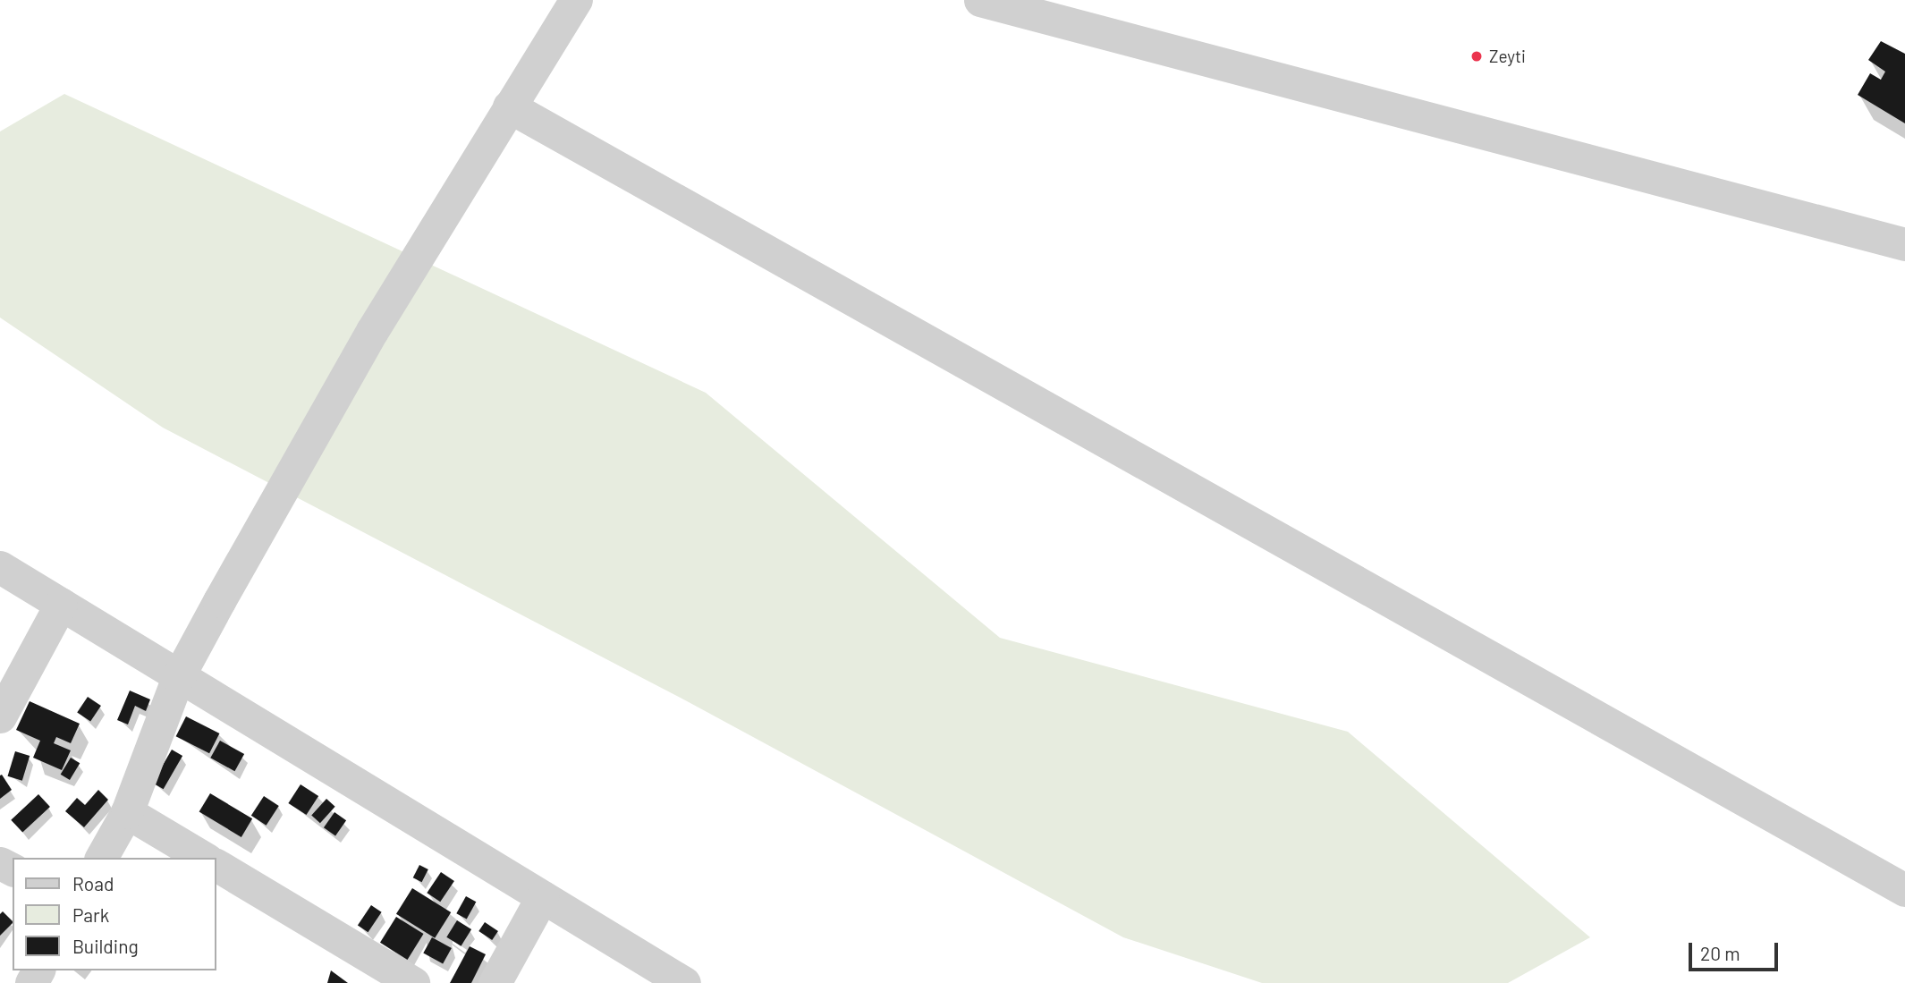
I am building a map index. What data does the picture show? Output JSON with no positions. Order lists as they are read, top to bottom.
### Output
{
  "places": ["Zeyti"],
  "legend": ["Road", "Park", "Building"],
  "scale_bar": "20 m"
}
